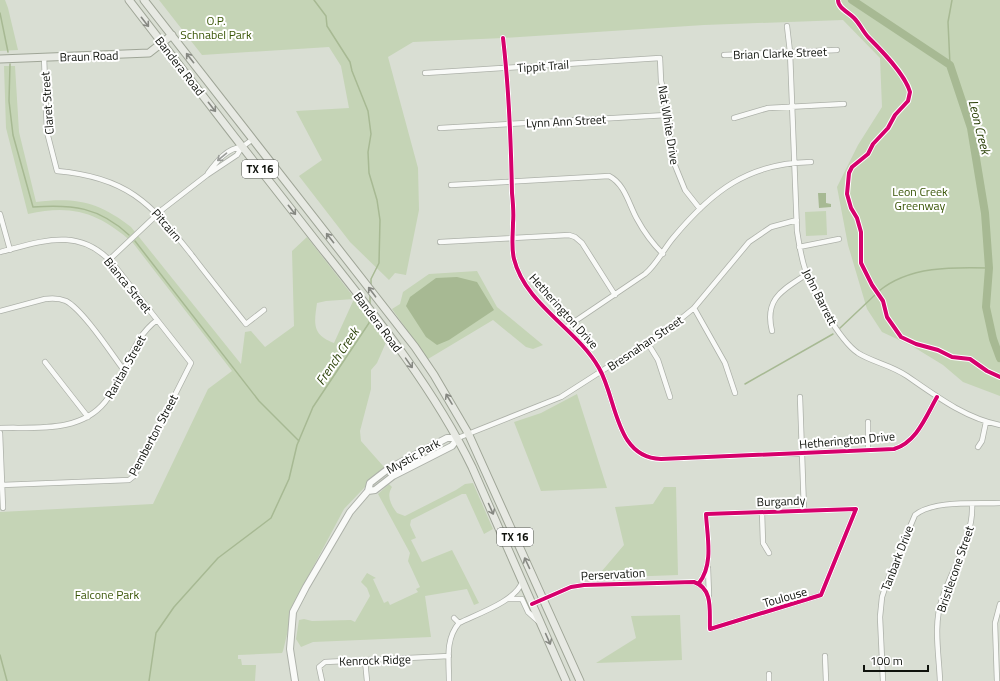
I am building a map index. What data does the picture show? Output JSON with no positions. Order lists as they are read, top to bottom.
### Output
{
  "streets": {
    "main road": ["Braun Road", "Bandera Road", "TX 16"],
    "street": [
      "Brian Clarke Street",
      "Tippit Trail",
      "Claret Street",
      "Lynn Ann Street",
      "Nat White Drive",
      "Pitcairn",
      "Bianca Street",
      "John Barrett",
      "Hetherington Drive",
      "Bresnahan Street",
      "Raritan Street",
      "Pemberton Street",
      "Mystic Park",
      "Burgandy",
      "Tanbark Drive",
      "Bristlecone Street",
      "Perservation",
      "Toulouse",
      "Kenrock Ridge"
    ]
  },
  "crossings": [
    ["Brian Clarke Street", "John Barrett"],
    ["Braun Road", "Bandera Road"],
    ["Braun Road", "Claret Street"],
    ["Bandera Road", "Bresnahan Street"],
    ["Bandera Road", "Mystic Park"],
    ["Bandera Road", "Perservation"],
    ["Tippit Trail", "Nat White Drive"],
    ["Tippit Trail", "Hetherington Drive"],
    ["Claret Street", "Pitcairn"],
    ["Lynn Ann Street", "Nat White Drive"],
    ["Lynn Ann Street", "Hetherington Drive"],
    ["Bianca Street", "Raritan Street"],
    ["Bianca Street", "Pemberton Street"],
    ["John Barrett", "Hetherington Drive"],
    ["John Barrett", "Bresnahan Street"],
    ["Hetherington Drive", "Bresnahan Street"],
    ["Bresnahan Street", "Mystic Park"],
    ["Burgandy", "Toulouse"],
    ["Tanbark Drive", "Bristlecone Street"]
  ],
  "water": ["Leon Creek", "French Creek"],
  "parks": ["O.P. Schnabel Park", "Leon Creek Greenway", "Falcone Park"],
  "scale_bar": "100 m"
}
